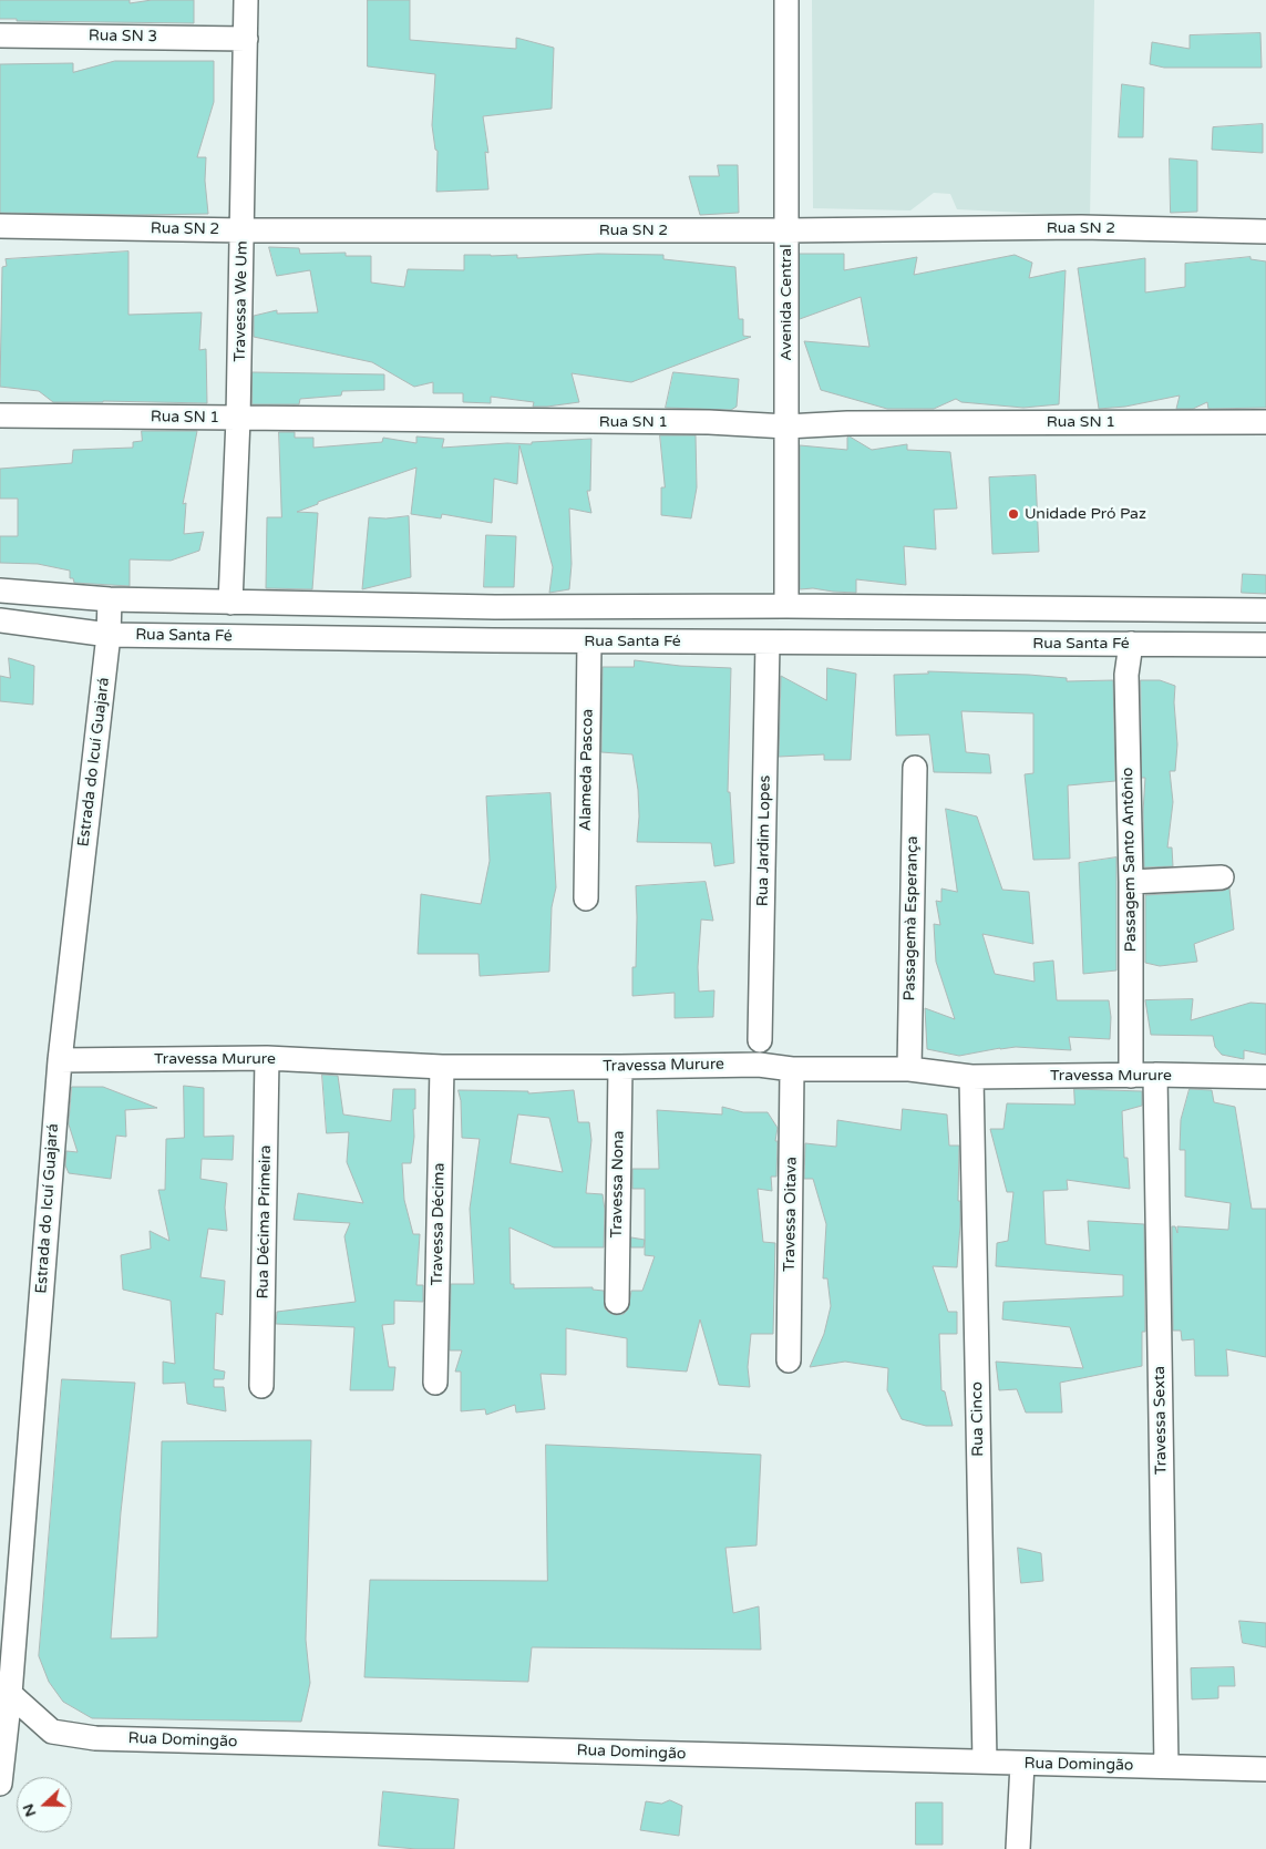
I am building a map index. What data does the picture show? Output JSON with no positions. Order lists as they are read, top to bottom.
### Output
{
  "streets": {
    "street": [
      "Rua SN 3",
      "Rua SN 2",
      "Travessa We Um",
      "Avenida Central",
      "Rua SN 1",
      "Rua Santa Fé",
      "Estrada do Icuí Guajará",
      "Alameda Pascoa",
      "Rua Jardim Lopes",
      "Passagem Santo Antônio",
      "Passagemà Esperança",
      "Travessa Murure",
      "Travessa Nona",
      "Travessa Oitava",
      "Rua Décima Primeira",
      "Travessa Décima",
      "Rua Cinco",
      "Travessa Sexta",
      "Rua Domingão"
    ]
  },
  "crossings": [
    ["Rua SN 3", "Travessa We Um"],
    ["Rua SN 2", "Travessa We Um"],
    ["Rua SN 2", "Avenida Central"],
    ["Travessa We Um", "Rua SN 1"],
    ["Avenida Central", "Rua SN 1"],
    ["Rua Santa Fé", "Estrada do Icuí Guajará"],
    ["Rua Santa Fé", "Alameda Pascoa"],
    ["Rua Santa Fé", "Rua Jardim Lopes"],
    ["Rua Santa Fé", "Passagem Santo Antônio"],
    ["Estrada do Icuí Guajará", "Travessa Murure"],
    ["Estrada do Icuí Guajará", "Rua Domingão"],
    ["Passagem Santo Antônio", "Travessa Murure"],
    ["Passagemà Esperança", "Travessa Murure"],
    ["Travessa Murure", "Travessa Nona"],
    ["Travessa Murure", "Travessa Oitava"],
    ["Travessa Murure", "Rua Décima Primeira"],
    ["Travessa Murure", "Travessa Décima"],
    ["Travessa Murure", "Rua Cinco"],
    ["Travessa Murure", "Travessa Sexta"],
    ["Rua Cinco", "Rua Domingão"],
    ["Travessa Sexta", "Rua Domingão"]
  ],
  "places": ["Unidade Pró Paz"],
  "north": "left"
}
